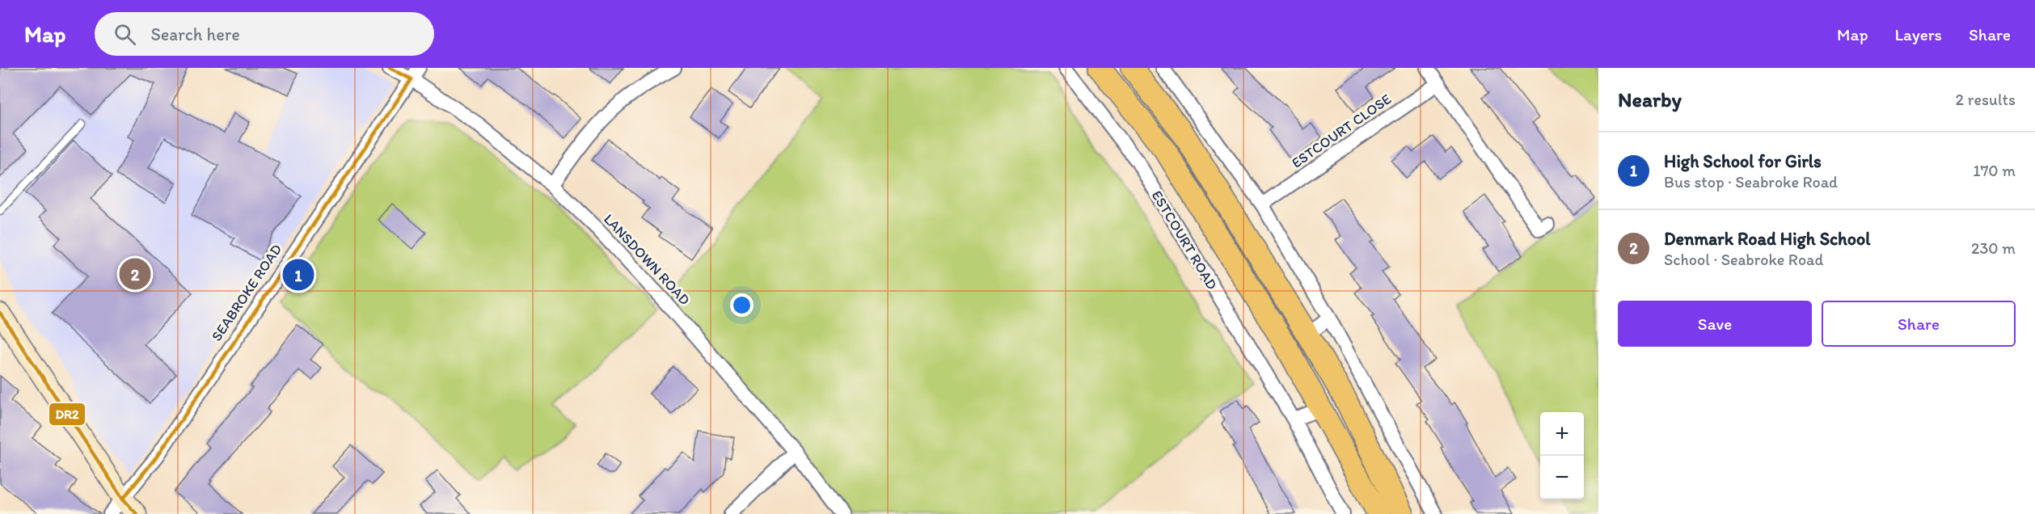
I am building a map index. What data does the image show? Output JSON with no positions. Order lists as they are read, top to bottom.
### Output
{
  "streets": {
    "main road": ["ESTCOURT ROAD"],
    "street": ["ESTCOURT CLOSE", "LANSDOWN ROAD", "SEABROKE ROAD"]
  },
  "crossings": [
    ["LANSDOWN ROAD", "SEABROKE ROAD"]
  ],
  "lines": ["transit line DR2"],
  "page": {
    "header": "Map",
    "search": "Search here",
    "nav": ["Map", "Layers", "Share"],
    "heading": ["Nearby", "2 results"],
    "list": [
      {
        "mark": "1",
        "name": "High School for Girls",
        "note": "Bus stop · Seabroke Road",
        "value": "170 m"
      },
      {
        "mark": "2",
        "name": "Denmark Road High School",
        "note": "School · Seabroke Road",
        "value": "230 m"
      }
    ],
    "pins": ["2", "1"],
    "buttons": ["Save", "Share"],
    "map_buttons": ["+", "−"]
  }
}
